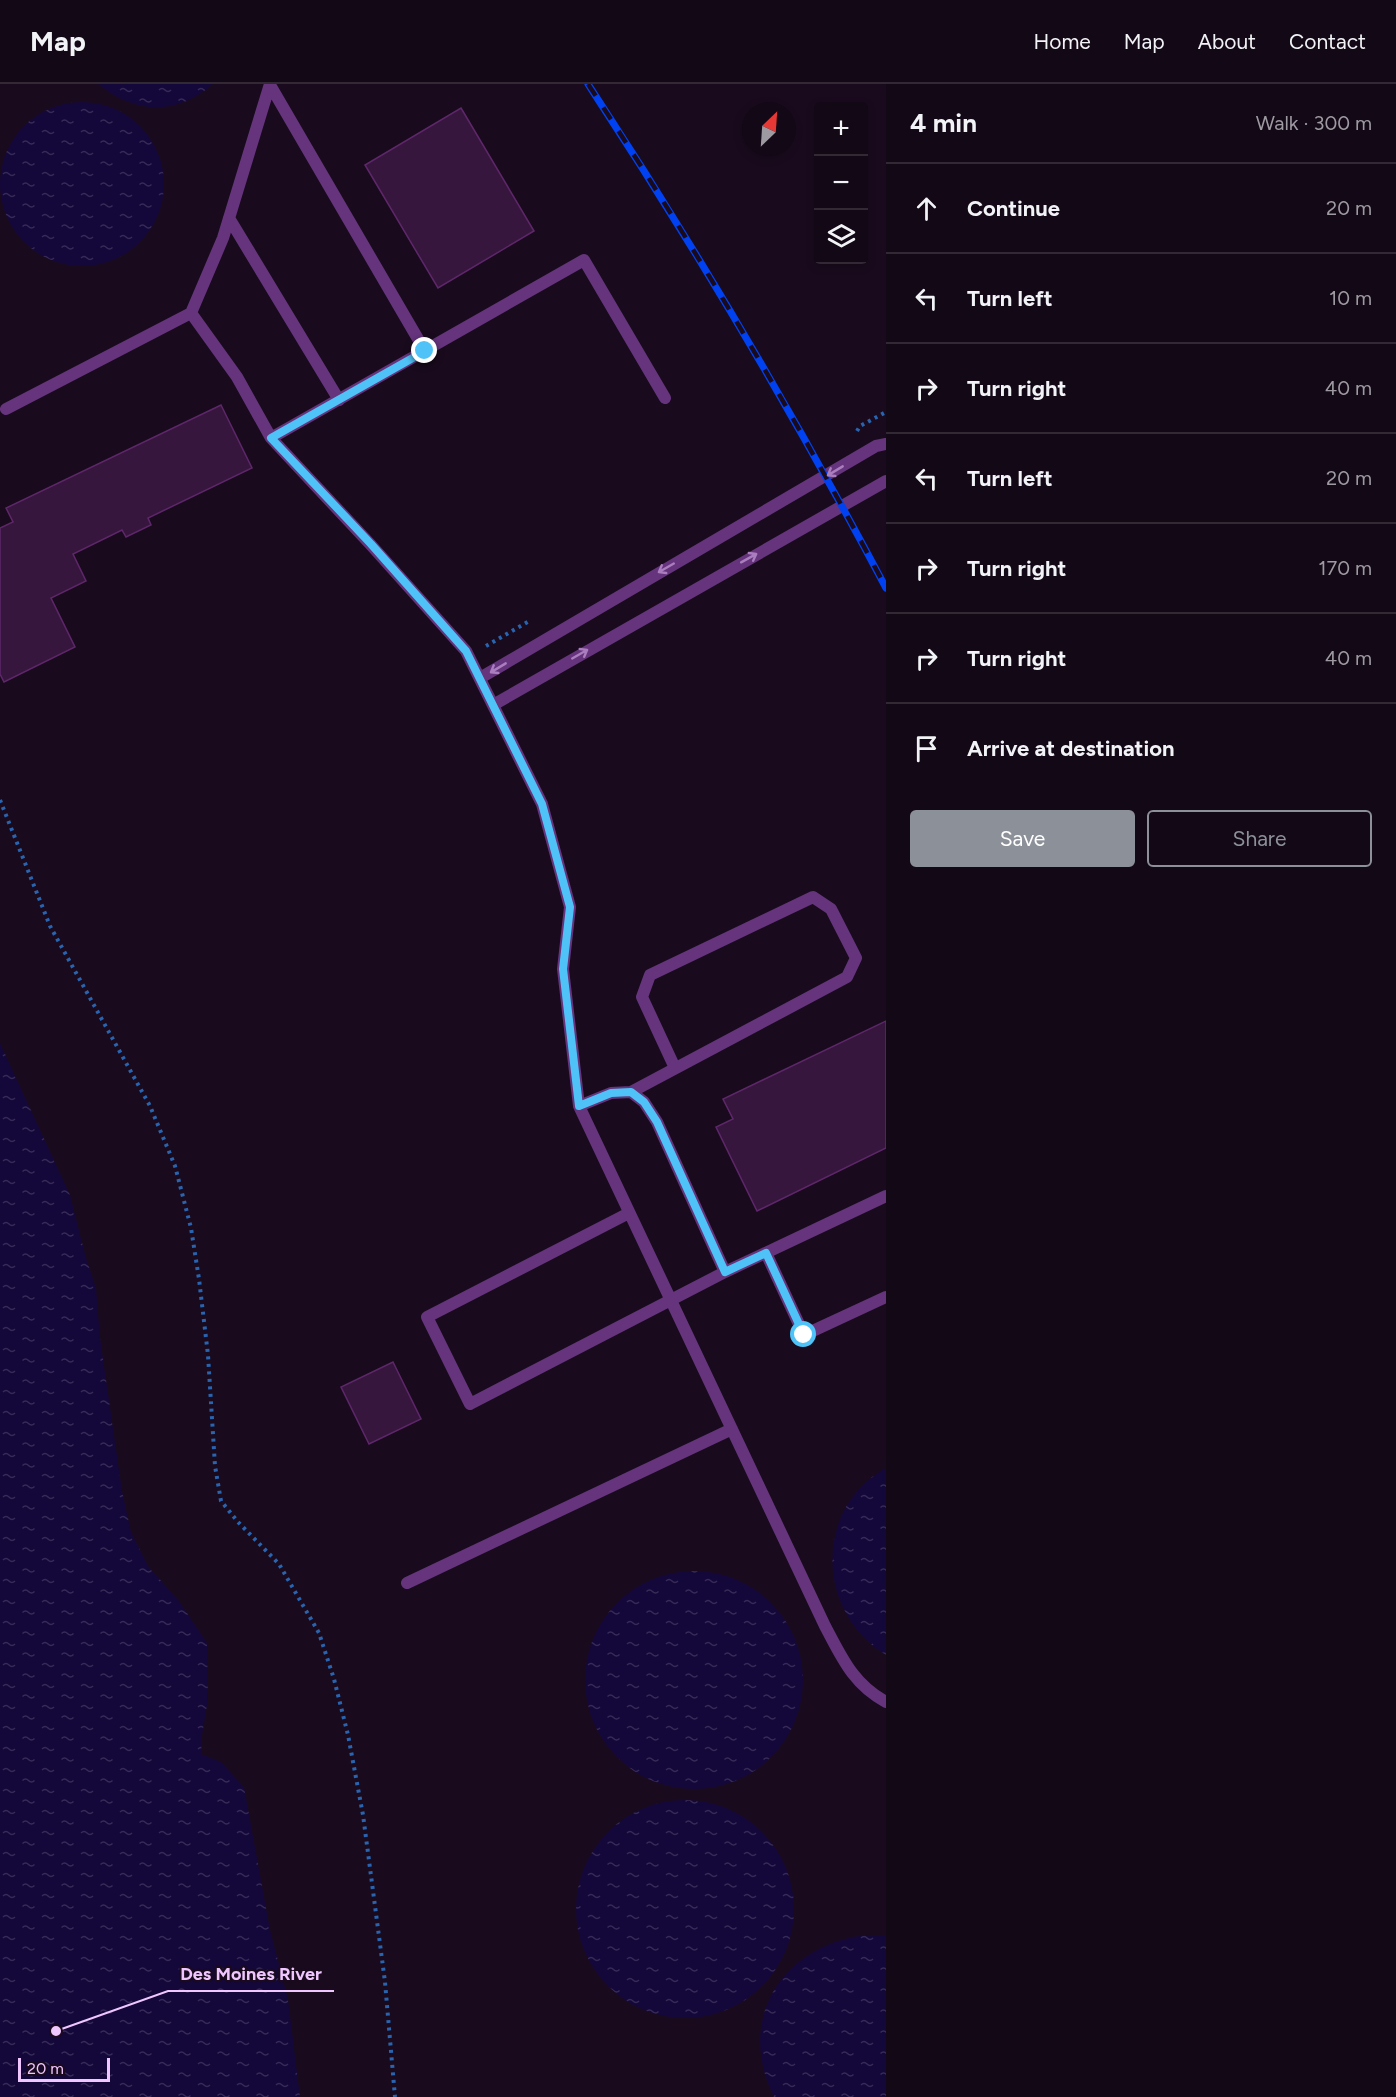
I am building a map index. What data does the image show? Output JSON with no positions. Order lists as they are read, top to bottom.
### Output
{
  "places": ["Des Moines River"],
  "scale_bar": "20 m",
  "north": "top right",
  "page": {
    "header": "Map",
    "nav": [
      "Home",
      "Map",
      "About",
      "Contact"
    ],
    "heading": ["4 min", "Walk · 300 m"],
    "map_buttons": ["+", "−"],
    "list": [
      ["Continue", "20 m"],
      ["Turn left", "10 m"],
      ["Turn right", "40 m"],
      ["Turn left", "20 m"],
      ["Turn right", "170 m"],
      ["Turn right", "40 m"],
      "Arrive at destination"
    ],
    "buttons": ["Save", "Share"],
    "scale": "20 m"
  }
}
